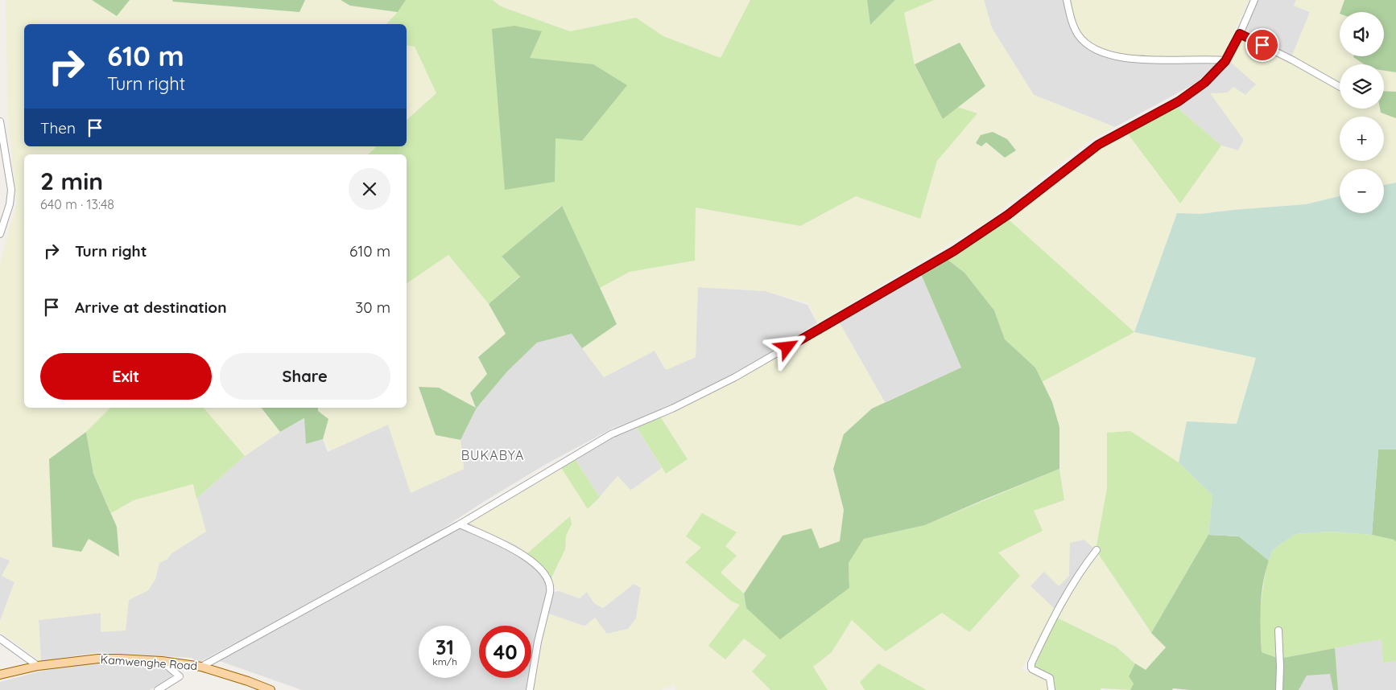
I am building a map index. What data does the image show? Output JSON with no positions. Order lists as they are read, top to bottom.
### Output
{
  "streets": {
    "main road": ["Kamwenghe Road"]
  },
  "districts": ["BUKABYA"],
  "page": {
    "map_buttons": ["+", "−"],
    "turn": ["610 m", "Turn right"],
    "then": "Then",
    "heading": ["2 min", "640 m · 13:48"],
    "list": [
      {
        "name": "Turn right",
        "value": "610 m"
      },
      {
        "name": "Arrive at destination",
        "value": "30 m"
      }
    ],
    "buttons": ["Exit", "Share"],
    "speed": "31 km/h",
    "limit": "40"
  }
}
